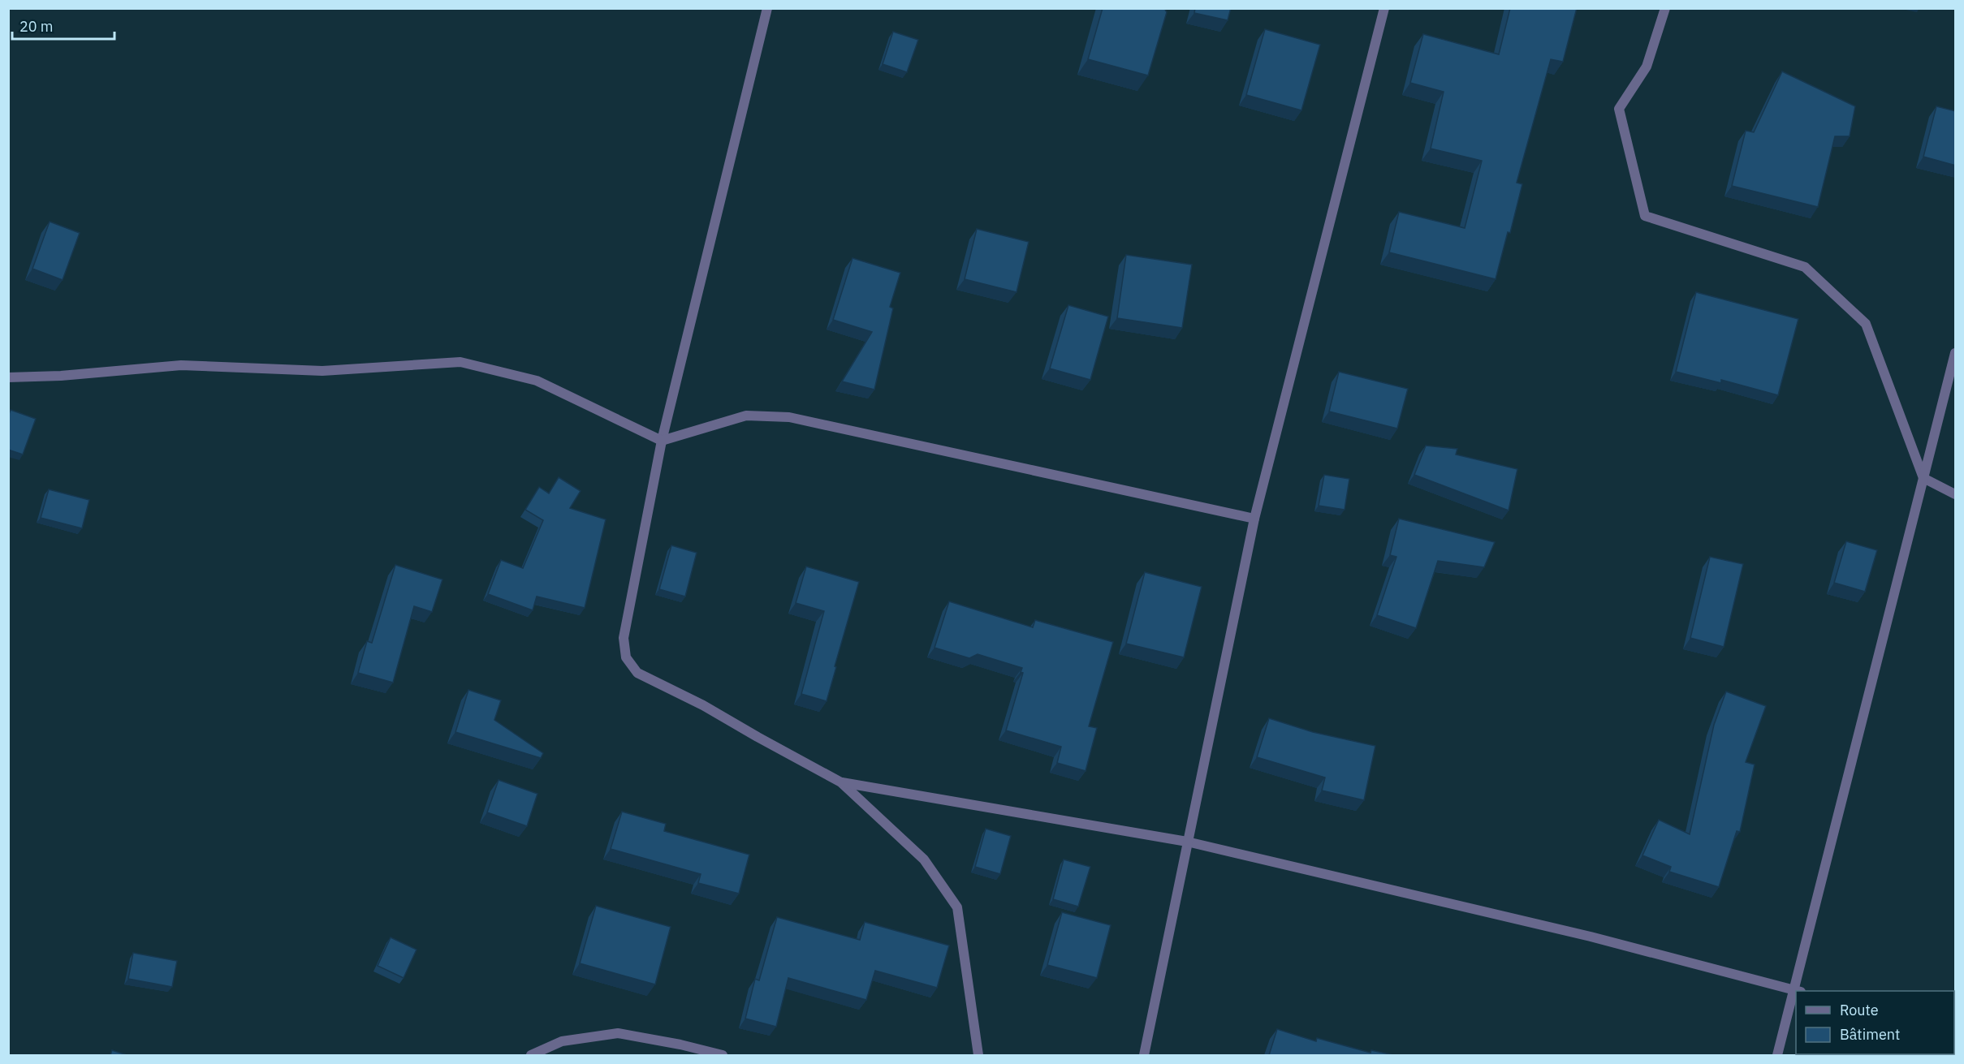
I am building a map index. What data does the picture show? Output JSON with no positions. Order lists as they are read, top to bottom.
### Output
{
  "legend": ["Route", "Bâtiment"],
  "scale_bar": "20 m"
}
